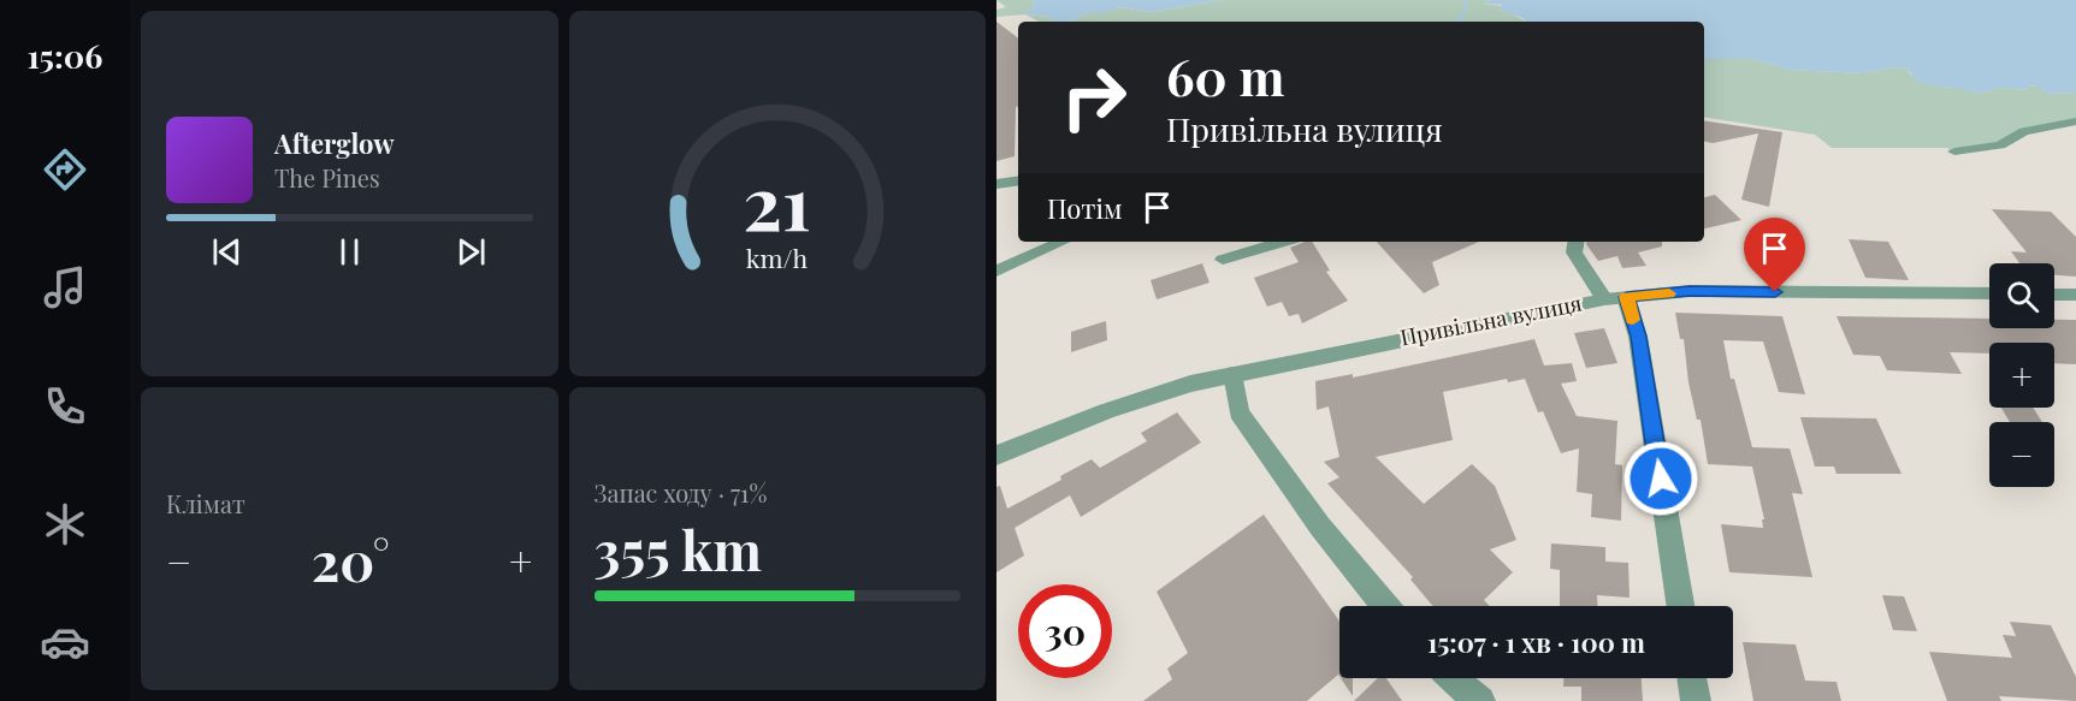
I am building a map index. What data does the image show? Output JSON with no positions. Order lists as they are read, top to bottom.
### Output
{
  "streets": {
    "street": ["Привільна вулиця"]
  },
  "page": {
    "tabs": "15:06",
    "turn": ["60 m", "Привільна вулиця"],
    "song": ["Afterglow", "The Pines"],
    "then": "Потім",
    "map_buttons": ["+", "−"],
    "tile": [
      "Клімат",
      ["Запас ходу · 71%", "355 km"]
    ],
    "heat": ["−", "20°", "+"],
    "limit": "30",
    "trip": "15:07 · 1 хв · 100 m",
    "gauge": ["21", "km/h"]
  }
}
